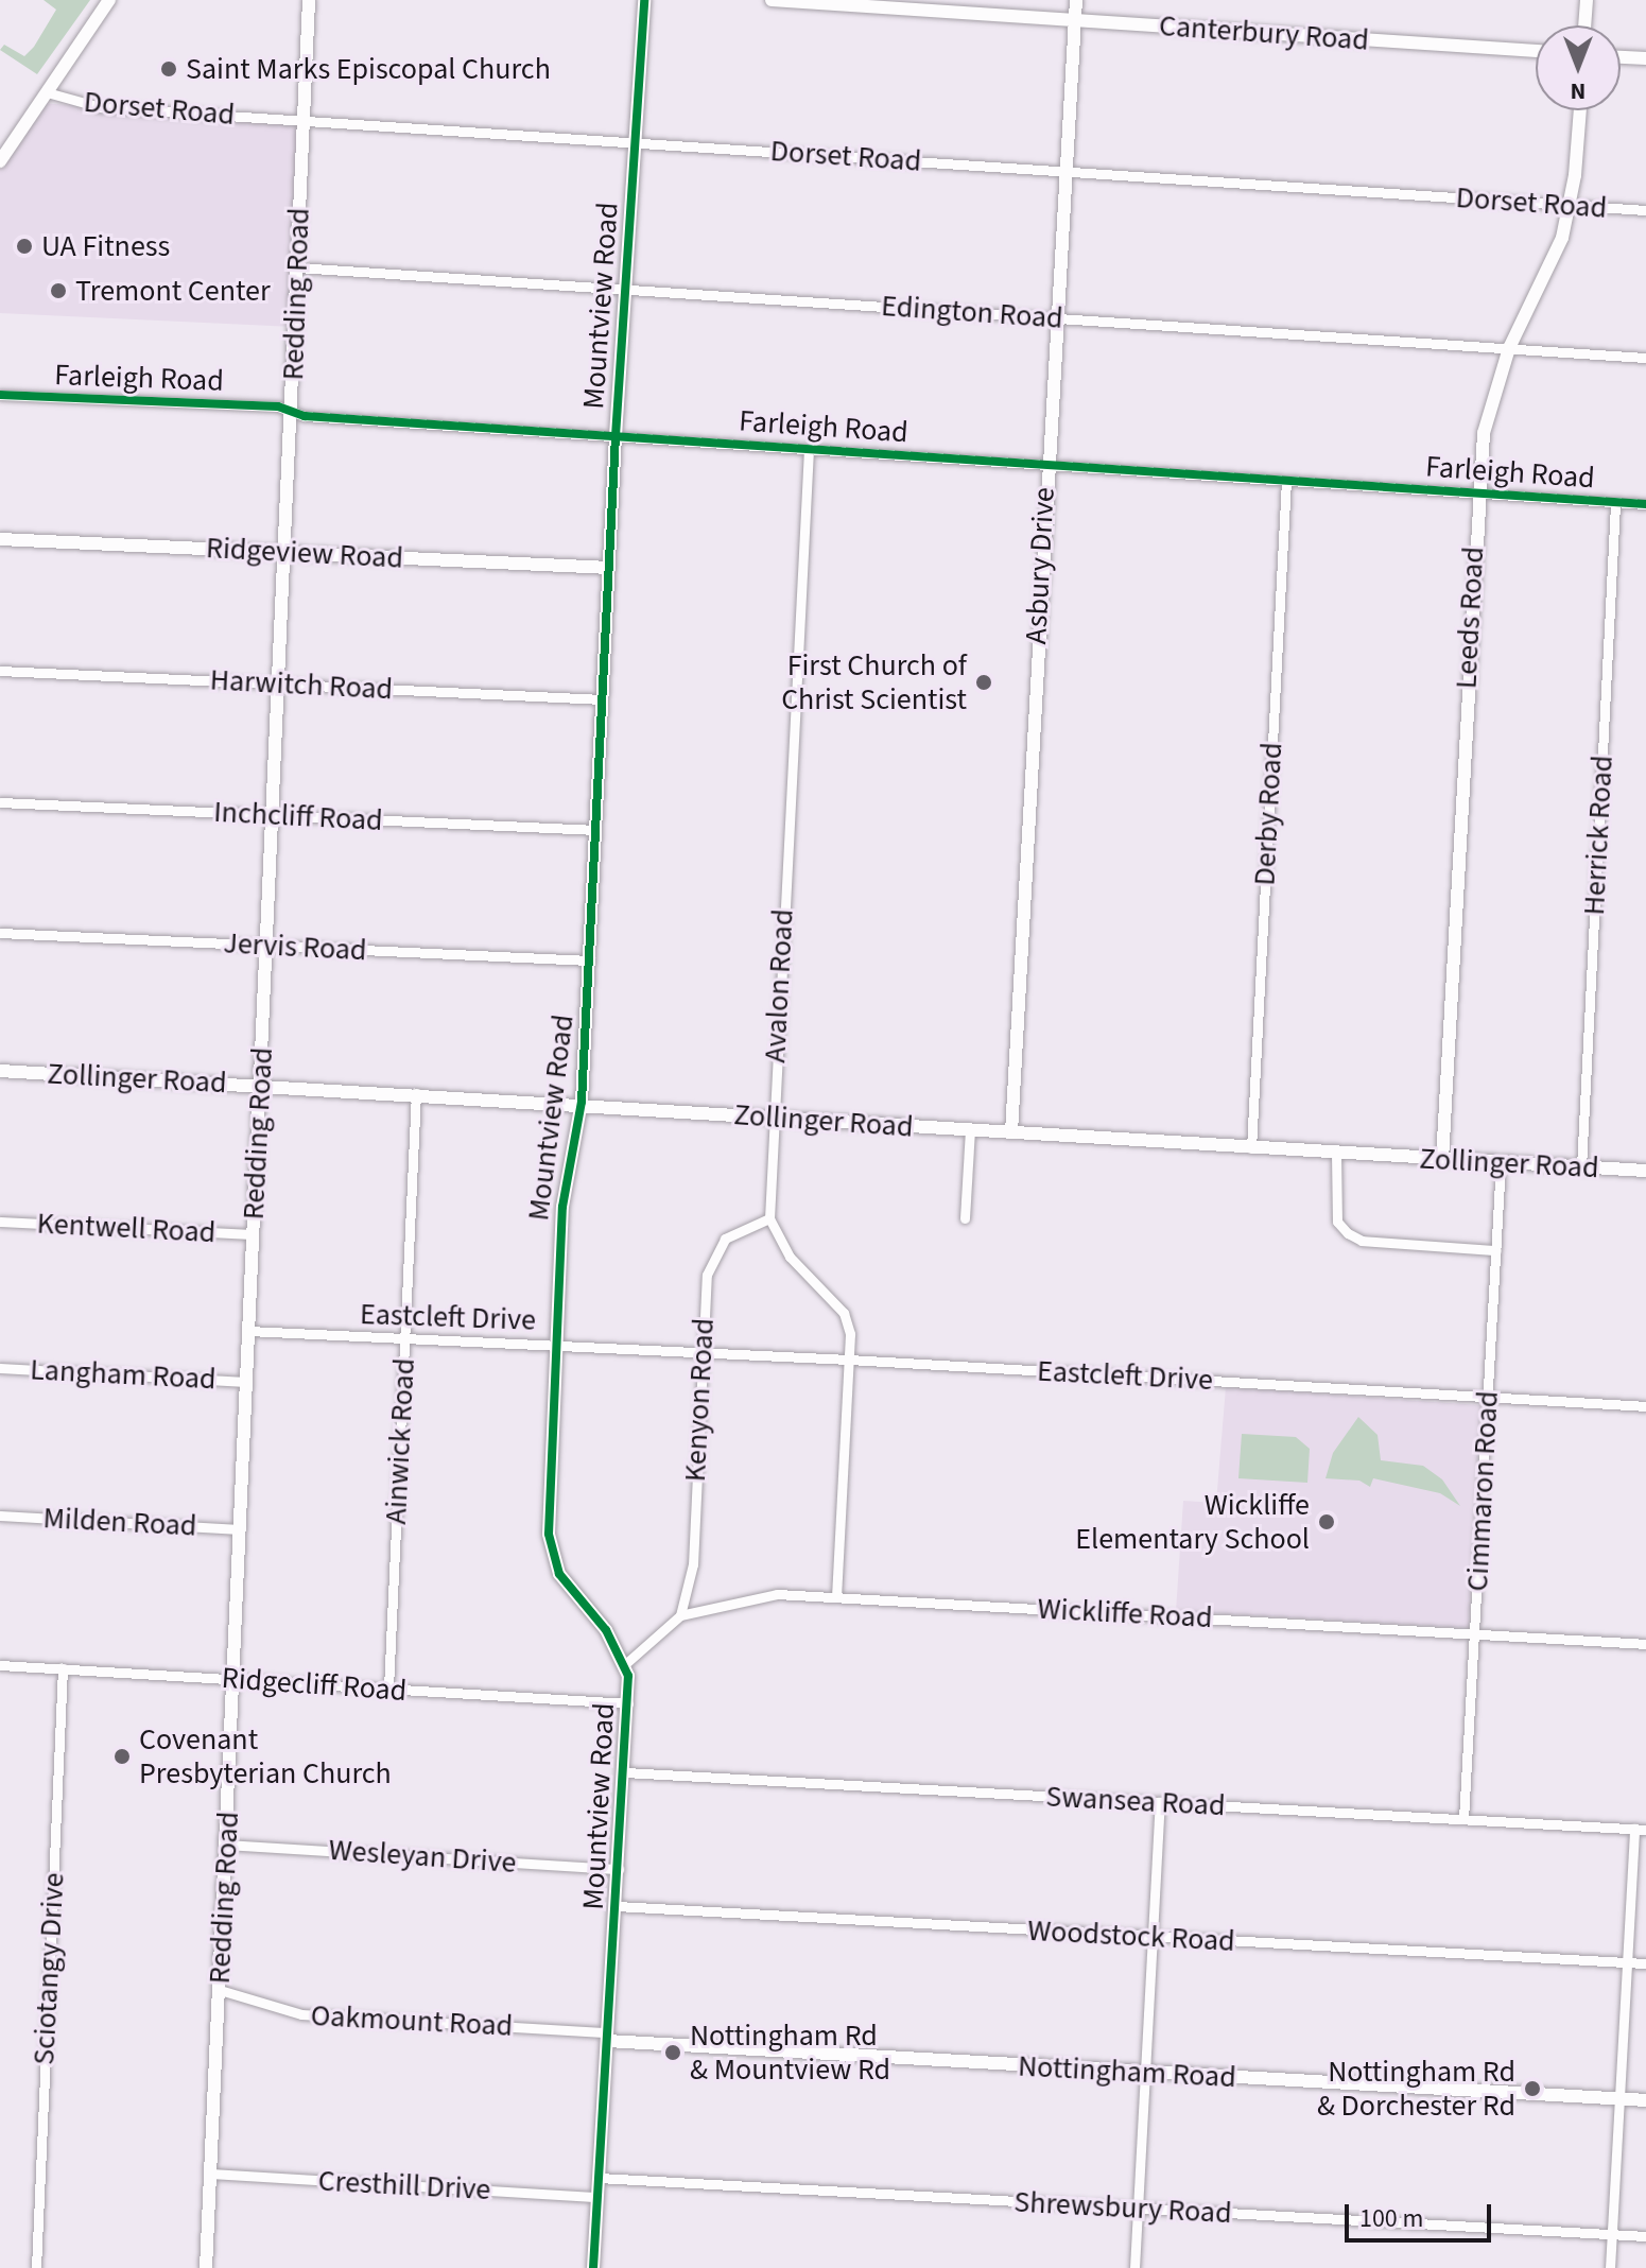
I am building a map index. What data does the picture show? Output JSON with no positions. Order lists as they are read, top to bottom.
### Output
{
  "streets": {
    "street": [
      "Canterbury Road",
      "Dorset Road",
      "Redding Road",
      "Mountview Road",
      "Edington Road",
      "Farleigh Road",
      "Ridgeview Road",
      "Asbury Drive",
      "Leeds Road",
      "Harwitch Road",
      "Derby Road",
      "Inchcliff Road",
      "Herrick Road",
      "Jervis Road",
      "Avalon Road",
      "Zollinger Road",
      "Kentwell Road",
      "Eastcleft Drive",
      "Langham Road",
      "Kenyon Road",
      "Ainwick Road",
      "Cimmaron Road",
      "Milden Road",
      "Wickliffe Road",
      "Ridgecliff Road",
      "Swansea Road",
      "Wesleyan Drive",
      "Woodstock Road",
      "Sciotangy Drive",
      "Oakmount Road",
      "Nottingham Road",
      "Cresthill Drive",
      "Shrewsbury Road"
    ]
  },
  "crossings": [
    ["Canterbury Road", "Asbury Drive"],
    ["Dorset Road", "Redding Road"],
    ["Dorset Road", "Mountview Road"],
    ["Dorset Road", "Asbury Drive"],
    ["Dorset Road", "Leeds Road"],
    ["Redding Road", "Edington Road"],
    ["Redding Road", "Farleigh Road"],
    ["Redding Road", "Ridgeview Road"],
    ["Redding Road", "Harwitch Road"],
    ["Redding Road", "Inchcliff Road"],
    ["Redding Road", "Jervis Road"],
    ["Redding Road", "Zollinger Road"],
    ["Redding Road", "Kentwell Road"],
    ["Redding Road", "Eastcleft Drive"],
    ["Redding Road", "Langham Road"],
    ["Redding Road", "Milden Road"],
    ["Redding Road", "Ridgecliff Road"],
    ["Redding Road", "Wesleyan Drive"],
    ["Redding Road", "Oakmount Road"],
    ["Redding Road", "Cresthill Drive"],
    ["Mountview Road", "Edington Road"],
    ["Mountview Road", "Farleigh Road"],
    ["Mountview Road", "Ridgeview Road"],
    ["Mountview Road", "Harwitch Road"],
    ["Mountview Road", "Inchcliff Road"],
    ["Mountview Road", "Jervis Road"],
    ["Mountview Road", "Zollinger Road"],
    ["Mountview Road", "Eastcleft Drive"],
    ["Mountview Road", "Wickliffe Road"],
    ["Mountview Road", "Ridgecliff Road"],
    ["Mountview Road", "Swansea Road"],
    ["Mountview Road", "Wesleyan Drive"],
    ["Mountview Road", "Woodstock Road"],
    ["Mountview Road", "Oakmount Road"],
    ["Mountview Road", "Nottingham Road"],
    ["Mountview Road", "Cresthill Drive"],
    ["Mountview Road", "Shrewsbury Road"],
    ["Edington Road", "Asbury Drive"],
    ["Edington Road", "Leeds Road"],
    ["Farleigh Road", "Asbury Drive"],
    ["Farleigh Road", "Leeds Road"],
    ["Farleigh Road", "Derby Road"],
    ["Farleigh Road", "Herrick Road"],
    ["Farleigh Road", "Avalon Road"],
    ["Asbury Drive", "Zollinger Road"],
    ["Leeds Road", "Zollinger Road"],
    ["Derby Road", "Zollinger Road"],
    ["Herrick Road", "Zollinger Road"],
    ["Avalon Road", "Zollinger Road"],
    ["Avalon Road", "Eastcleft Drive"],
    ["Avalon Road", "Kenyon Road"],
    ["Avalon Road", "Wickliffe Road"],
    ["Zollinger Road", "Ainwick Road"],
    ["Zollinger Road", "Cimmaron Road"],
    ["Eastcleft Drive", "Kenyon Road"],
    ["Eastcleft Drive", "Ainwick Road"],
    ["Eastcleft Drive", "Cimmaron Road"],
    ["Kenyon Road", "Wickliffe Road"],
    ["Ainwick Road", "Ridgecliff Road"],
    ["Cimmaron Road", "Wickliffe Road"],
    ["Cimmaron Road", "Swansea Road"],
    ["Ridgecliff Road", "Sciotangy Drive"],
    ["Oakmount Road", "Nottingham Road"]
  ],
  "places": [
    "Saint Marks Episcopal Church",
    "UA Fitness",
    "Tremont Center",
    "First Church of Christ Scientist",
    "Wickliffe Elementary School",
    "Covenant Presbyterian Church",
    "Nottingham Rd & Mountview Rd",
    "Nottingham Rd & Dorchester Rd"
  ],
  "scale_bar": "100 m",
  "north": "bottom"
}
